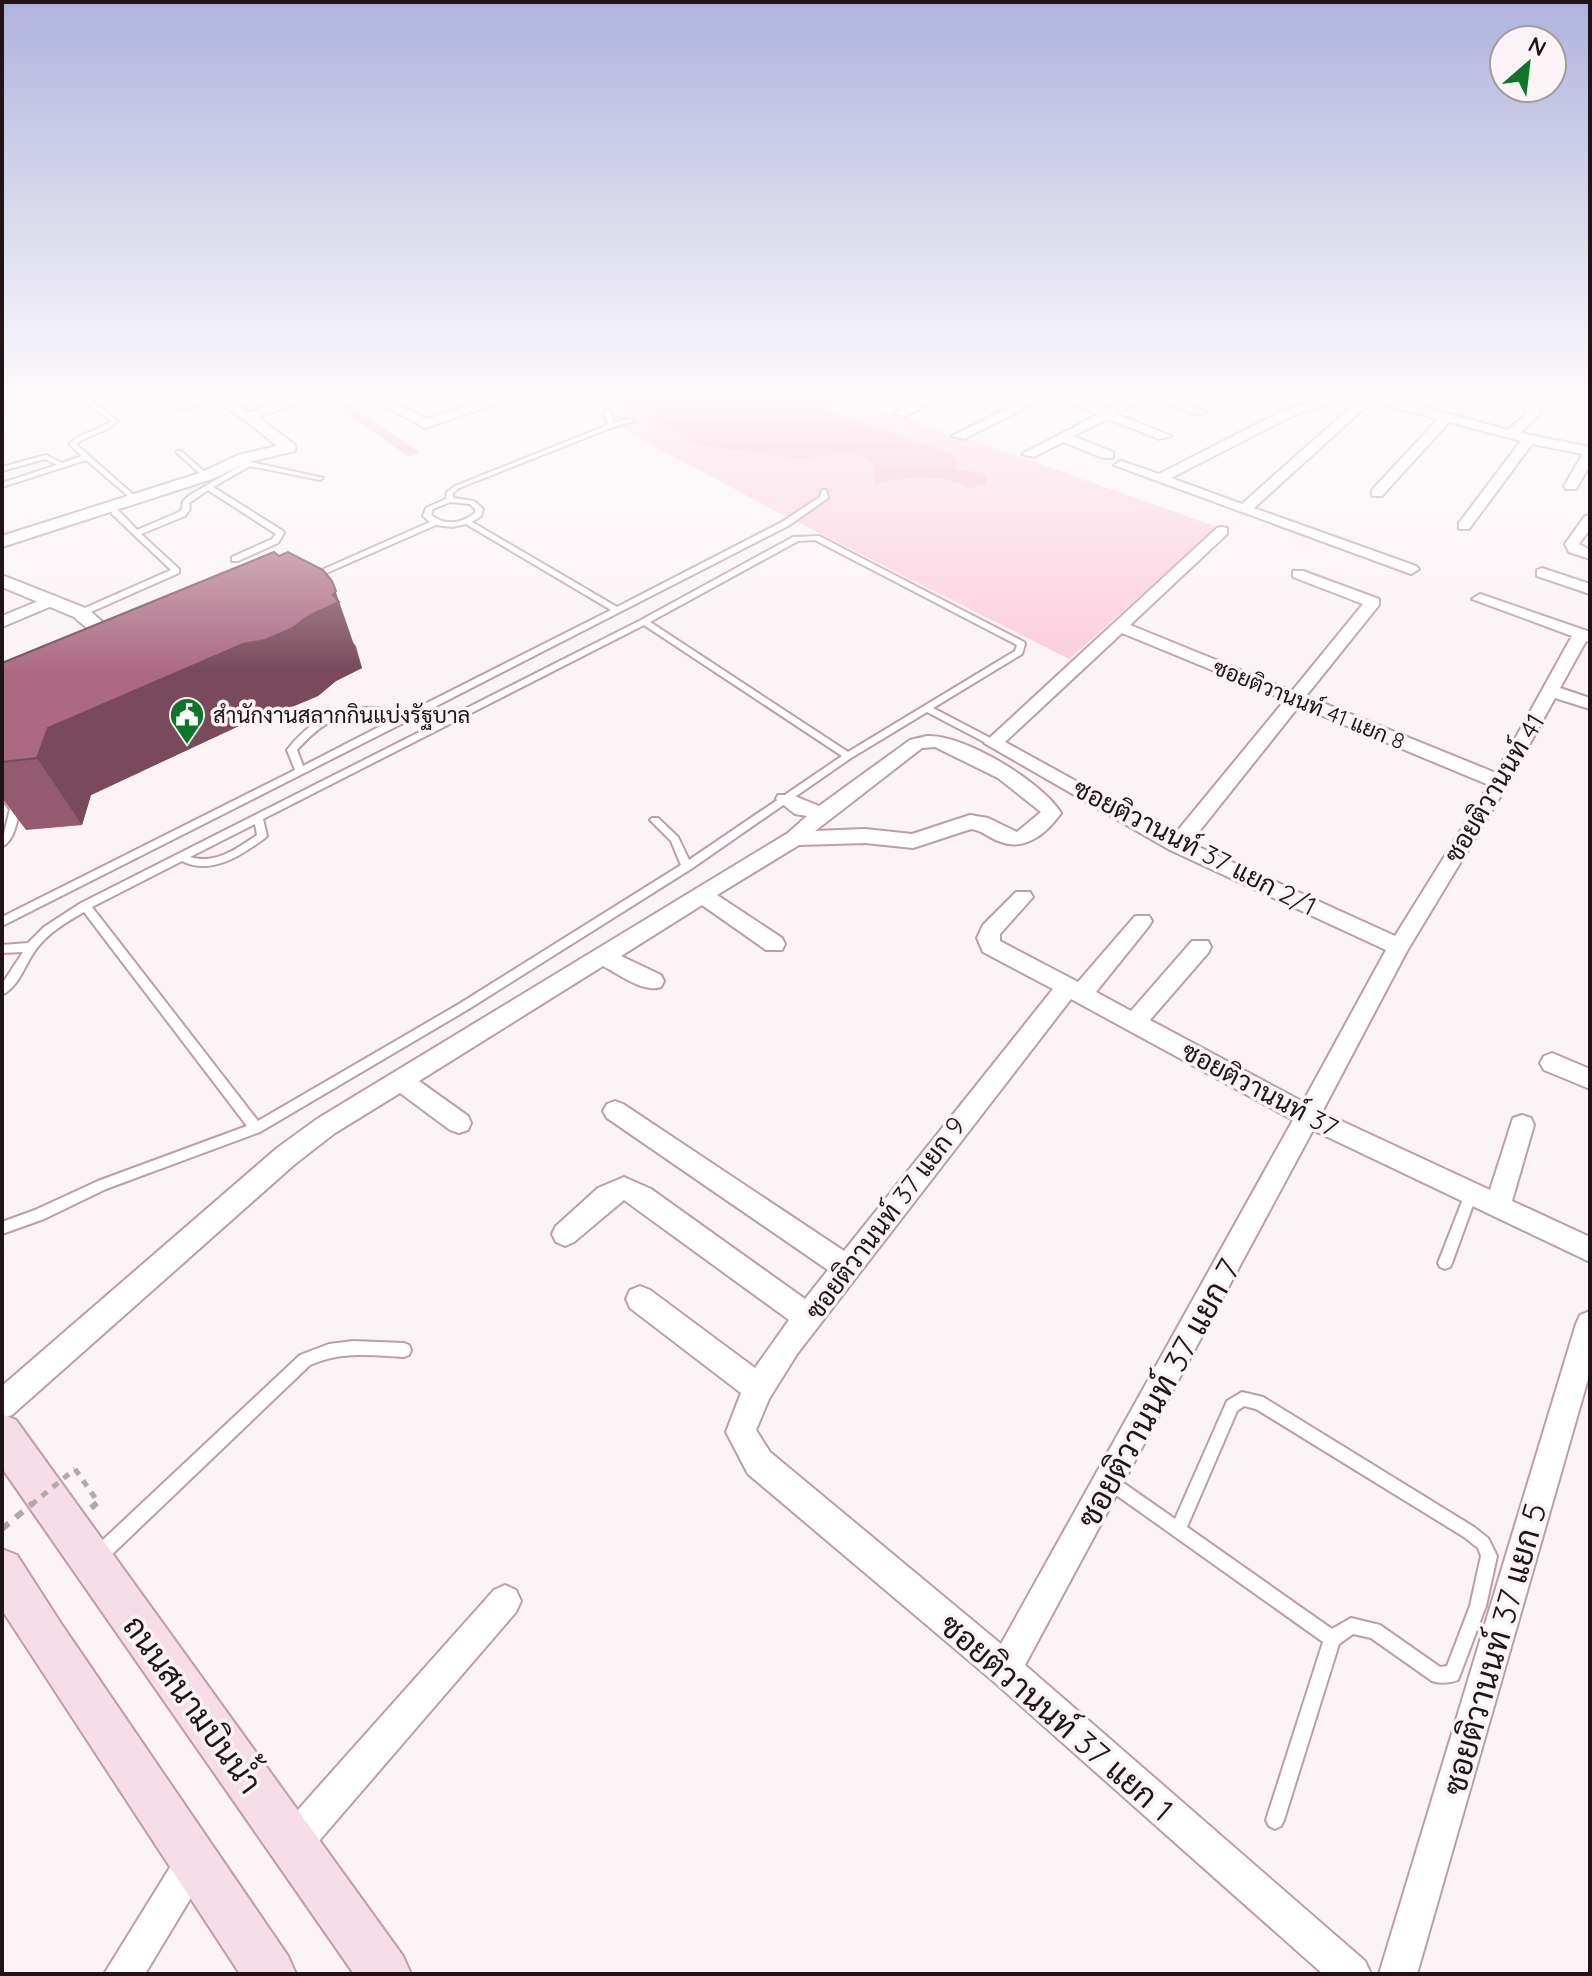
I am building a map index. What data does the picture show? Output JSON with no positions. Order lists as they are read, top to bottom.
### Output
{
  "streets": {
    "main road": ["ถนนสนามบินน้ำ"],
    "street": [
      "ซอยติวานนท์ 41 แยก 8",
      "ซอยติวานนท์ 41",
      "ซอยติวานนท์ 37 แยก 2/1",
      "ซอยติวานนท์ 37",
      "ซอยติวานนท์ 37 แยก 9",
      "ซอยติวานนท์ 37 แยก 7",
      "ซอยติวานนท์ 37 แยก 5",
      "ซอยติวานนท์ 37 แยก 1"
    ]
  },
  "crossings": [
    ["ซอยติวานนท์ 41 แยก 8", "ซอยติวานนท์ 41"],
    ["ซอยติวานนท์ 41", "ซอยติวานนท์ 37 แยก 2/1"],
    ["ซอยติวานนท์ 41", "ซอยติวานนท์ 37"],
    ["ซอยติวานนท์ 41", "ซอยติวานนท์ 37 แยก 7"],
    ["ซอยติวานนท์ 37", "ซอยติวานนท์ 37 แยก 9"],
    ["ซอยติวานนท์ 37", "ซอยติวานนท์ 37 แยก 7"],
    ["ซอยติวานนท์ 37 แยก 9", "ซอยติวานนท์ 37 แยก 1"],
    ["ซอยติวานนท์ 37 แยก 7", "ซอยติวานนท์ 37 แยก 1"]
  ],
  "places": {
    "public building": ["สำนักงานสลากกินแบ่งรัฐบาล"]
  },
  "north": "top right"
}
